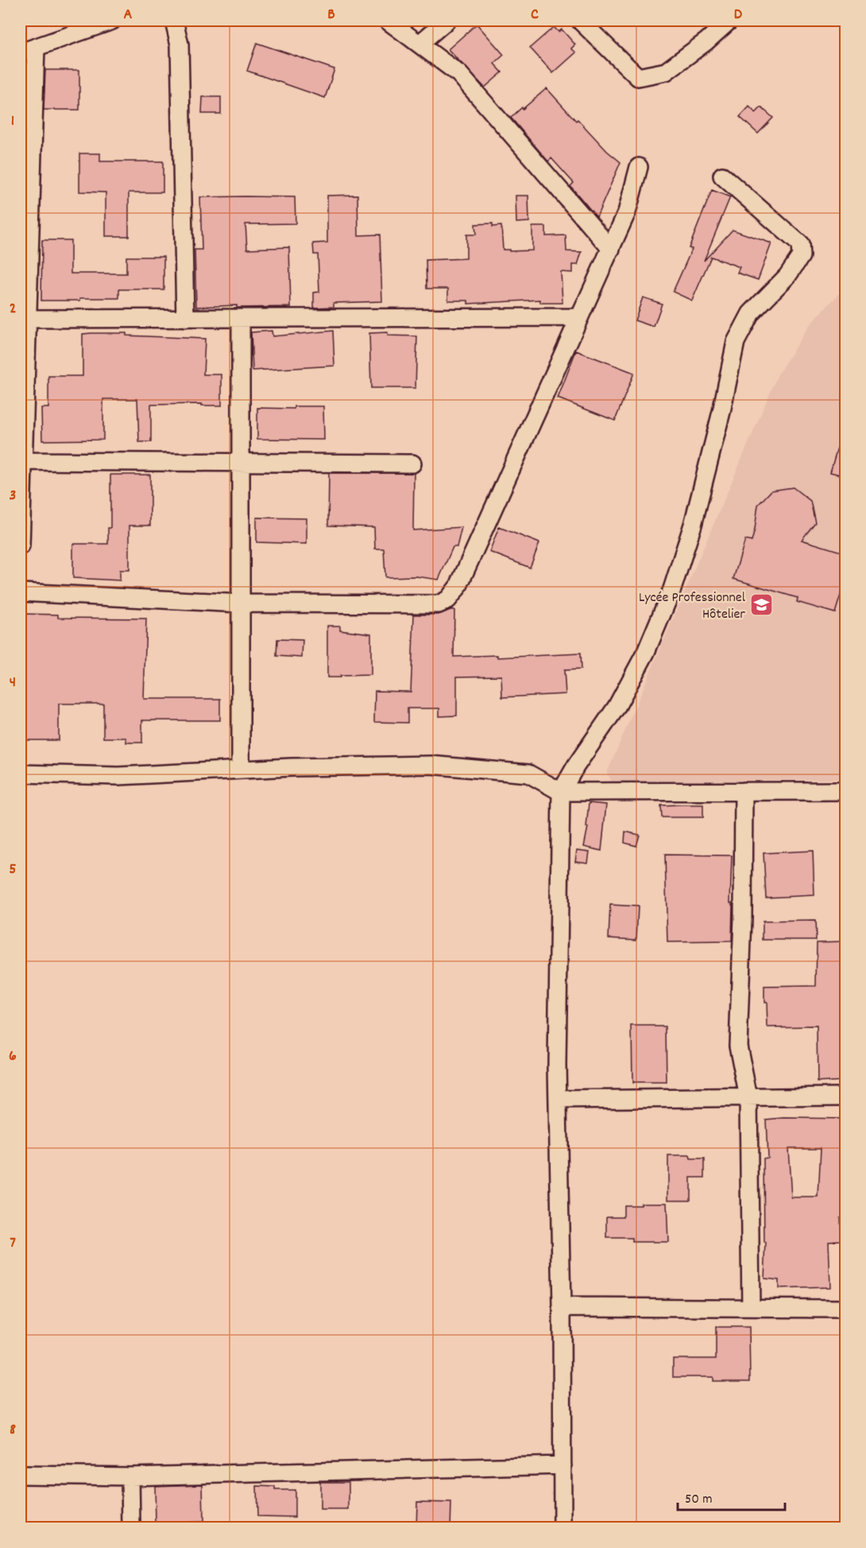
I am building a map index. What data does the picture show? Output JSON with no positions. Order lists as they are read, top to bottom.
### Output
{
  "places": {
    "school or university": ["Lycée Professionnel Hôtelier"]
  },
  "scale_bar": "50 m",
  "grid": {
    "columns": [
      "A",
      "B",
      "C",
      "D"
    ],
    "rows": [
      "1",
      "2",
      "3",
      "4",
      "5",
      "6",
      "7",
      "8"
    ]
  }
}
